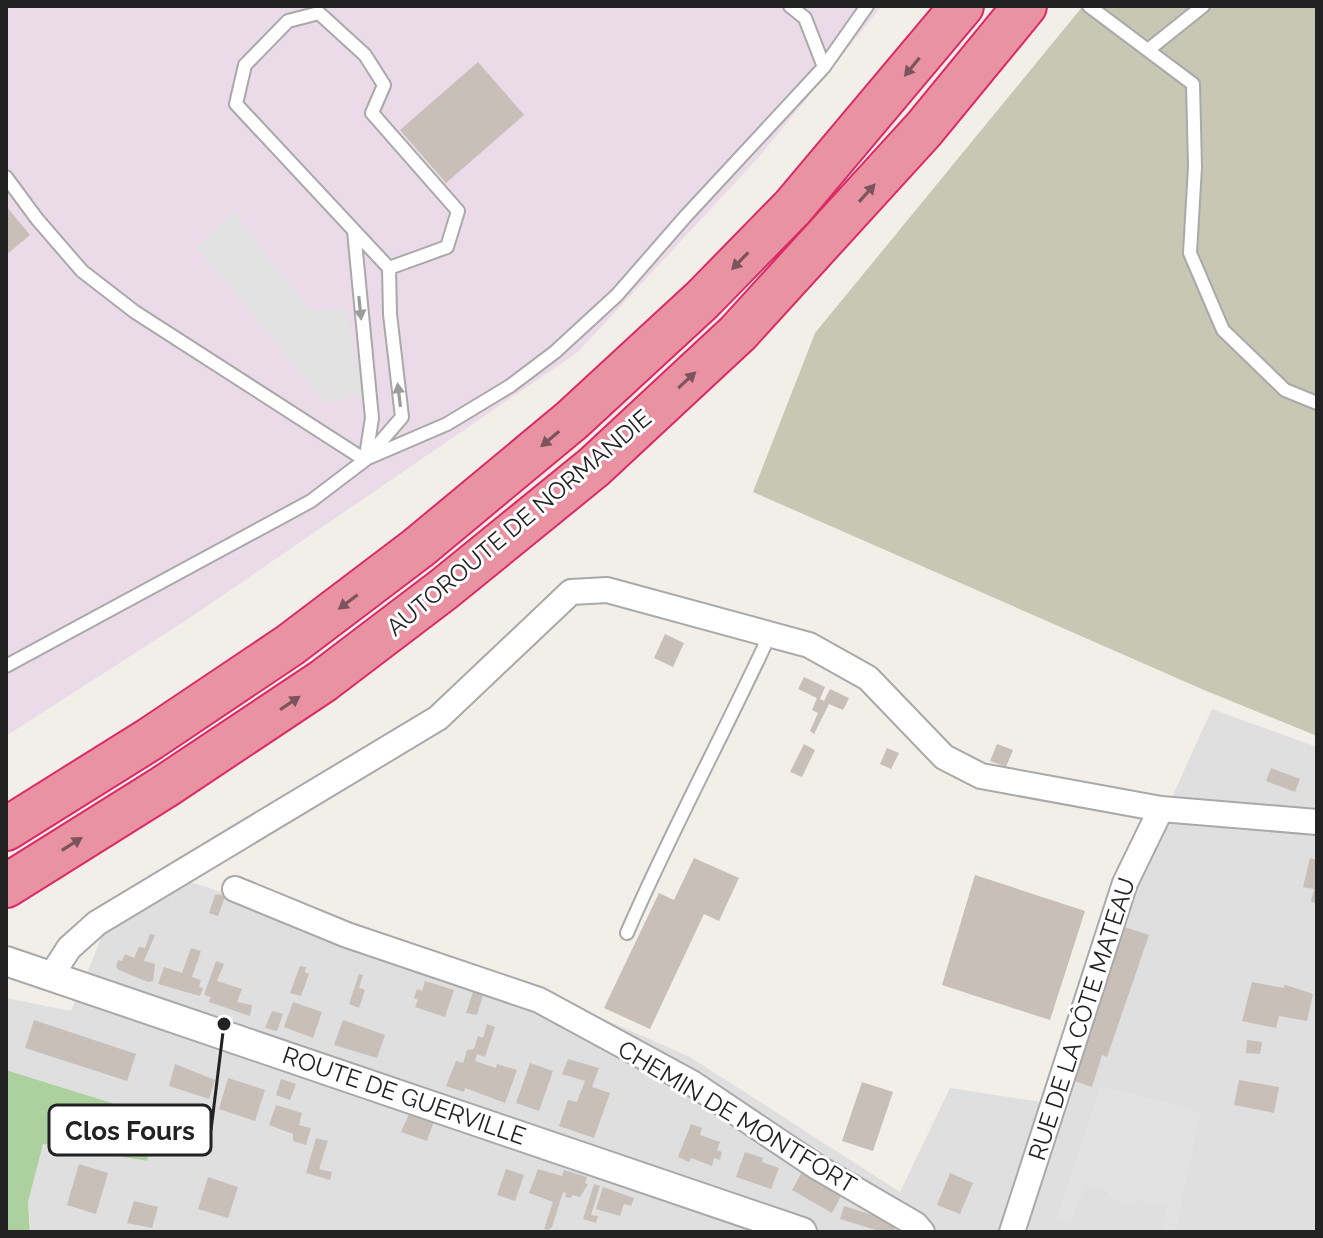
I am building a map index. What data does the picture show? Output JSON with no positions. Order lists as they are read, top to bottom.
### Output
{
  "streets": {
    "highway": ["AUTOROUTE DE NORMANDIE"],
    "street": ["RUE DE LA CÔTE MATEAU", "ROUTE DE GUERVILLE", "CHEMIN DE MONTFORT"]
  },
  "places": ["Clos Fours"]
}
